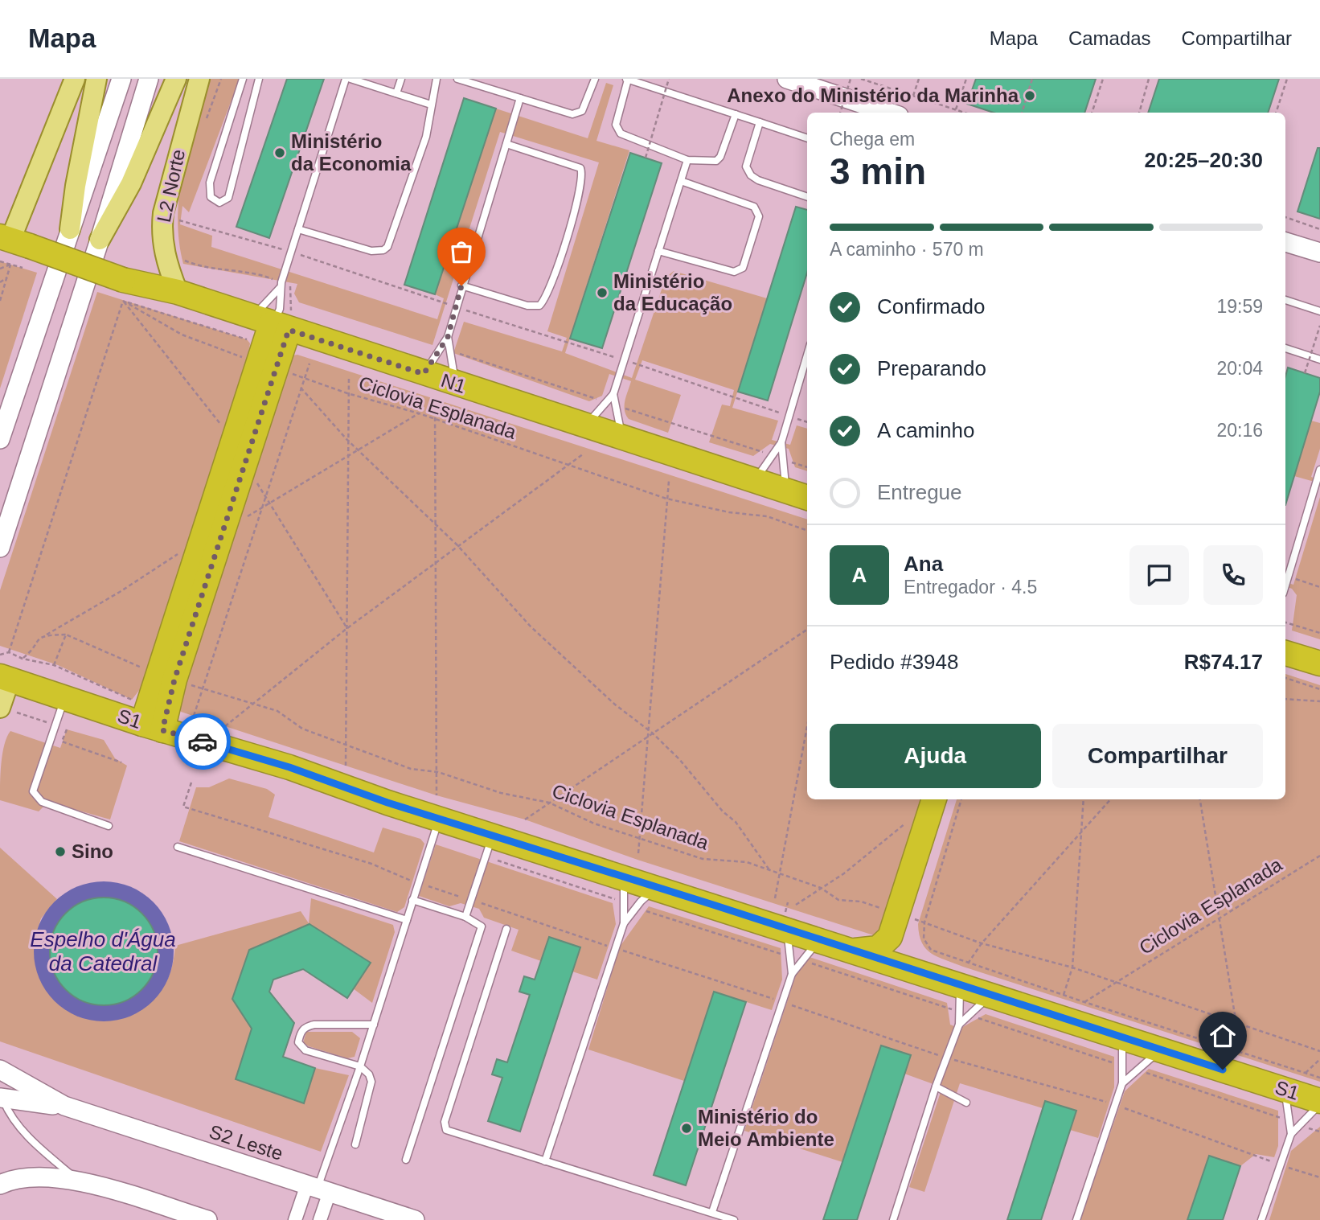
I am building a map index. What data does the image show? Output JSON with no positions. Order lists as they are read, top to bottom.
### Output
{
  "streets": {
    "highway": ["N1", "S1"],
    "main road": ["L2 Norte", "S2 Leste"],
    "path": ["Ciclovia Esplanada"]
  },
  "crossings": [
    ["L2 Norte", "N1"]
  ],
  "water": ["Espelho d'Água da Catedral"],
  "places": [
    "Anexo do Ministério da Marinha",
    "Ministério da Economia",
    "Ministério da Educação",
    "Sino",
    "Ministério do Meio Ambiente"
  ],
  "page": {
    "header": "Mapa",
    "nav": ["Mapa", "Camadas", "Compartilhar"],
    "heading": ["3 min", "Chega em", "20:25–20:30"],
    "panel": [
      "Ana",
      "Entregador · 4.5",
      "Pedido #3948",
      "R$74.17"
    ],
    "bar": "A caminho · 570 m",
    "list": [
      ["Confirmado", "19:59"],
      ["Preparando", "20:04"],
      ["A caminho", "20:16"],
      "Entregue"
    ],
    "round": "A",
    "buttons": ["Ajuda", "Compartilhar"]
  }
}
